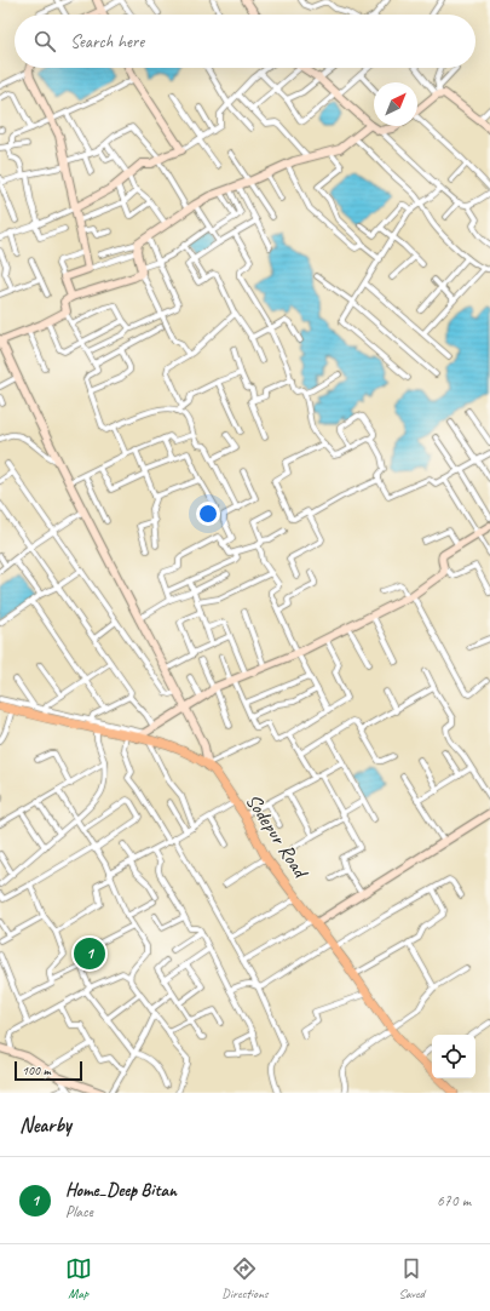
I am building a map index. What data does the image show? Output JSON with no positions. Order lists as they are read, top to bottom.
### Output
{
  "streets": {
    "main road": ["Sodepur Road"]
  },
  "scale_bar": "100 m",
  "north": "top right",
  "page": {
    "search": "Search here",
    "pins": "1",
    "scale": "100 m",
    "heading": "Nearby",
    "list": [
      {
        "mark": "1",
        "name": "Home_Deep Bitan",
        "note": "Place",
        "value": "670 m"
      }
    ],
    "nav": ["Map", "Directions", "Saved"]
  }
}
